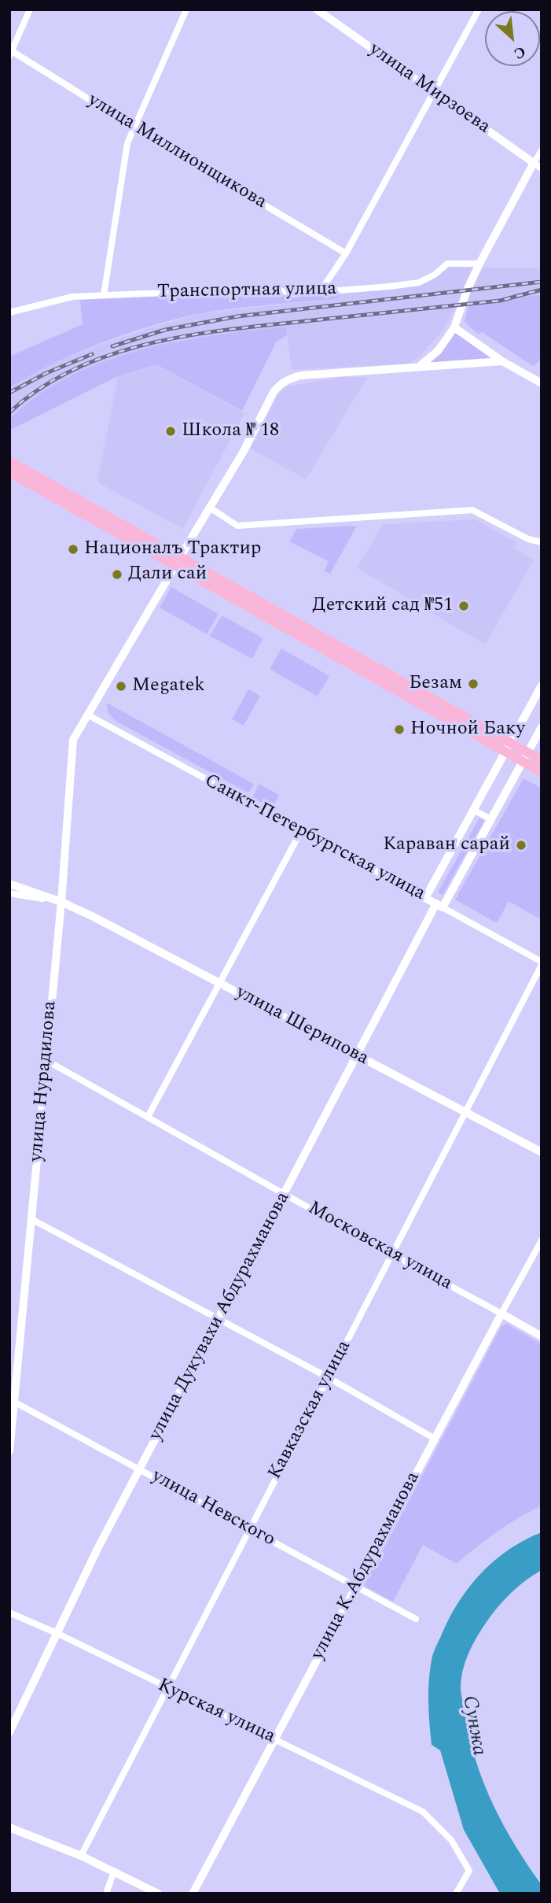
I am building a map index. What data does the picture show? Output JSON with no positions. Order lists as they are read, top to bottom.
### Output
{
  "streets": {
    "main road": ["улица Шерипова"],
    "street": [
      "улица Мирзоева",
      "улица Миллионщикова",
      "Транспортная улица",
      "Санкт-Петербургская улица",
      "улица Нурадилова",
      "Московская улица",
      "улица Дукувахи Абдурахманова",
      "Кавказская улица",
      "улица Невского",
      "улица К.Абдурахманова",
      "Курская улица"
    ]
  },
  "crossings": [
    ["Санкт-Петербургская улица", "улица Нурадилова"],
    ["Санкт-Петербургская улица", "улица Дукувахи Абдурахманова"],
    ["Санкт-Петербургская улица", "Кавказская улица"],
    ["улица Шерипова", "улица Нурадилова"],
    ["улица Шерипова", "улица Дукувахи Абдурахманова"],
    ["улица Шерипова", "Кавказская улица"],
    ["улица Нурадилова", "Московская улица"],
    ["улица Нурадилова", "улица Невского"],
    ["Московская улица", "улица Дукувахи Абдурахманова"],
    ["Московская улица", "Кавказская улица"],
    ["Московская улица", "улица К.Абдурахманова"],
    ["улица Дукувахи Абдурахманова", "улица Невского"],
    ["улица Дукувахи Абдурахманова", "Курская улица"],
    ["Кавказская улица", "улица Невского"],
    ["Кавказская улица", "Курская улица"],
    ["улица Невского", "улица К.Абдурахманова"],
    ["улица К.Абдурахманова", "Курская улица"]
  ],
  "water": ["Сунжа"],
  "places": [
    "Школа № 18",
    "Националъ Трактир",
    "Дали сай",
    "Детский сад №51",
    "Безам",
    "Megatek",
    "Ночной Баку",
    "Караван сарай"
  ],
  "north": "bottom right"
}
